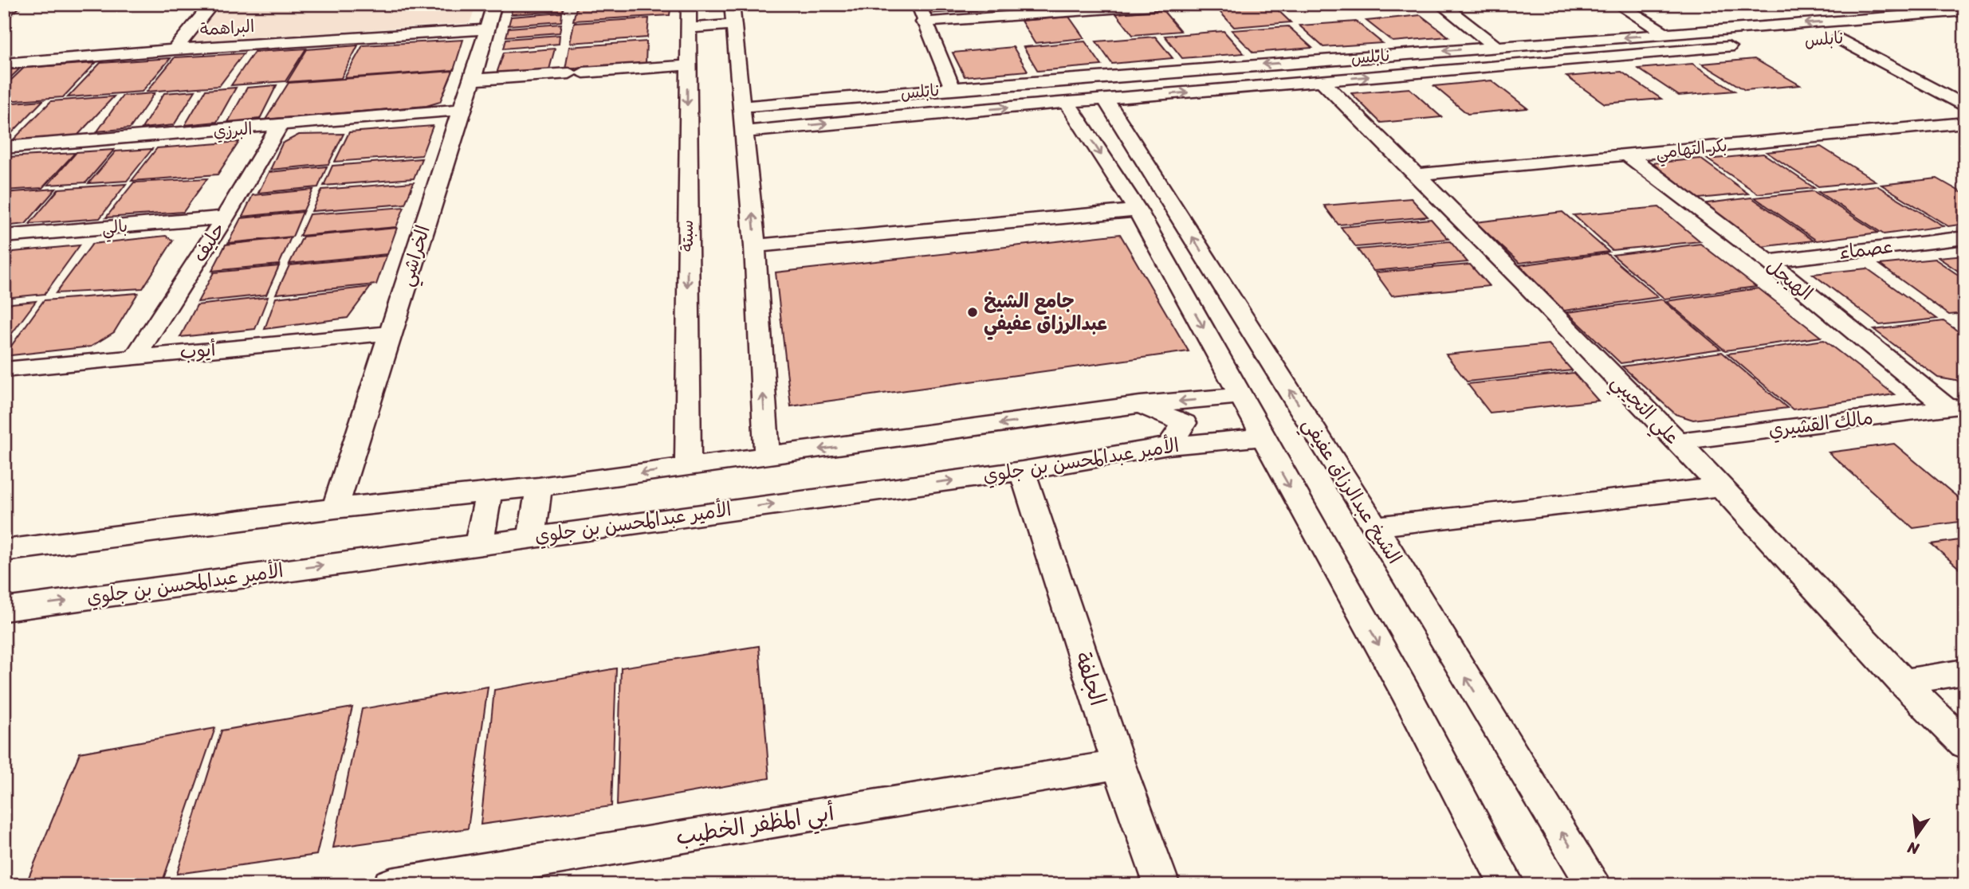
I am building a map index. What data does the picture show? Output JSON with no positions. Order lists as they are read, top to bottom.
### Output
{
  "streets": {
    "street": [
      "البراهمة",
      "نابلس",
      "البرزي",
      "بكر التهامي",
      "بالي",
      "سبتة",
      "حليف",
      "عصماء",
      "الخراشي",
      "الهيجل",
      "أيوب",
      "علي التجيبي",
      "مالك القشيري",
      "الأمير عبدالمحسن بن جلوي",
      "الشيخ عبدالرزاق عفيفي",
      "الجلفة",
      "أبي المظفر الخطيب"
    ]
  },
  "crossings": [
    ["البراهمة", "الخراشي"],
    ["نابلس", "علي التجيبي"],
    ["نابلس", "الشيخ عبدالرزاق عفيفي"],
    ["البرزي", "حليف"],
    ["البرزي", "الخراشي"],
    ["بكر التهامي", "الهيجل"],
    ["بكر التهامي", "علي التجيبي"],
    ["بالي", "حليف"],
    ["حليف", "أيوب"],
    ["عصماء", "الهيجل"],
    ["الخراشي", "أيوب"],
    ["الهيجل", "مالك القشيري"],
    ["علي التجيبي", "مالك القشيري"],
    ["الأمير عبدالمحسن بن جلوي", "الجلفة"],
    ["الجلفة", "أبي المظفر الخطيب"]
  ],
  "places": ["جامع الشيخ عبدالرزاق عفيفي"],
  "north": "bottom"
}
